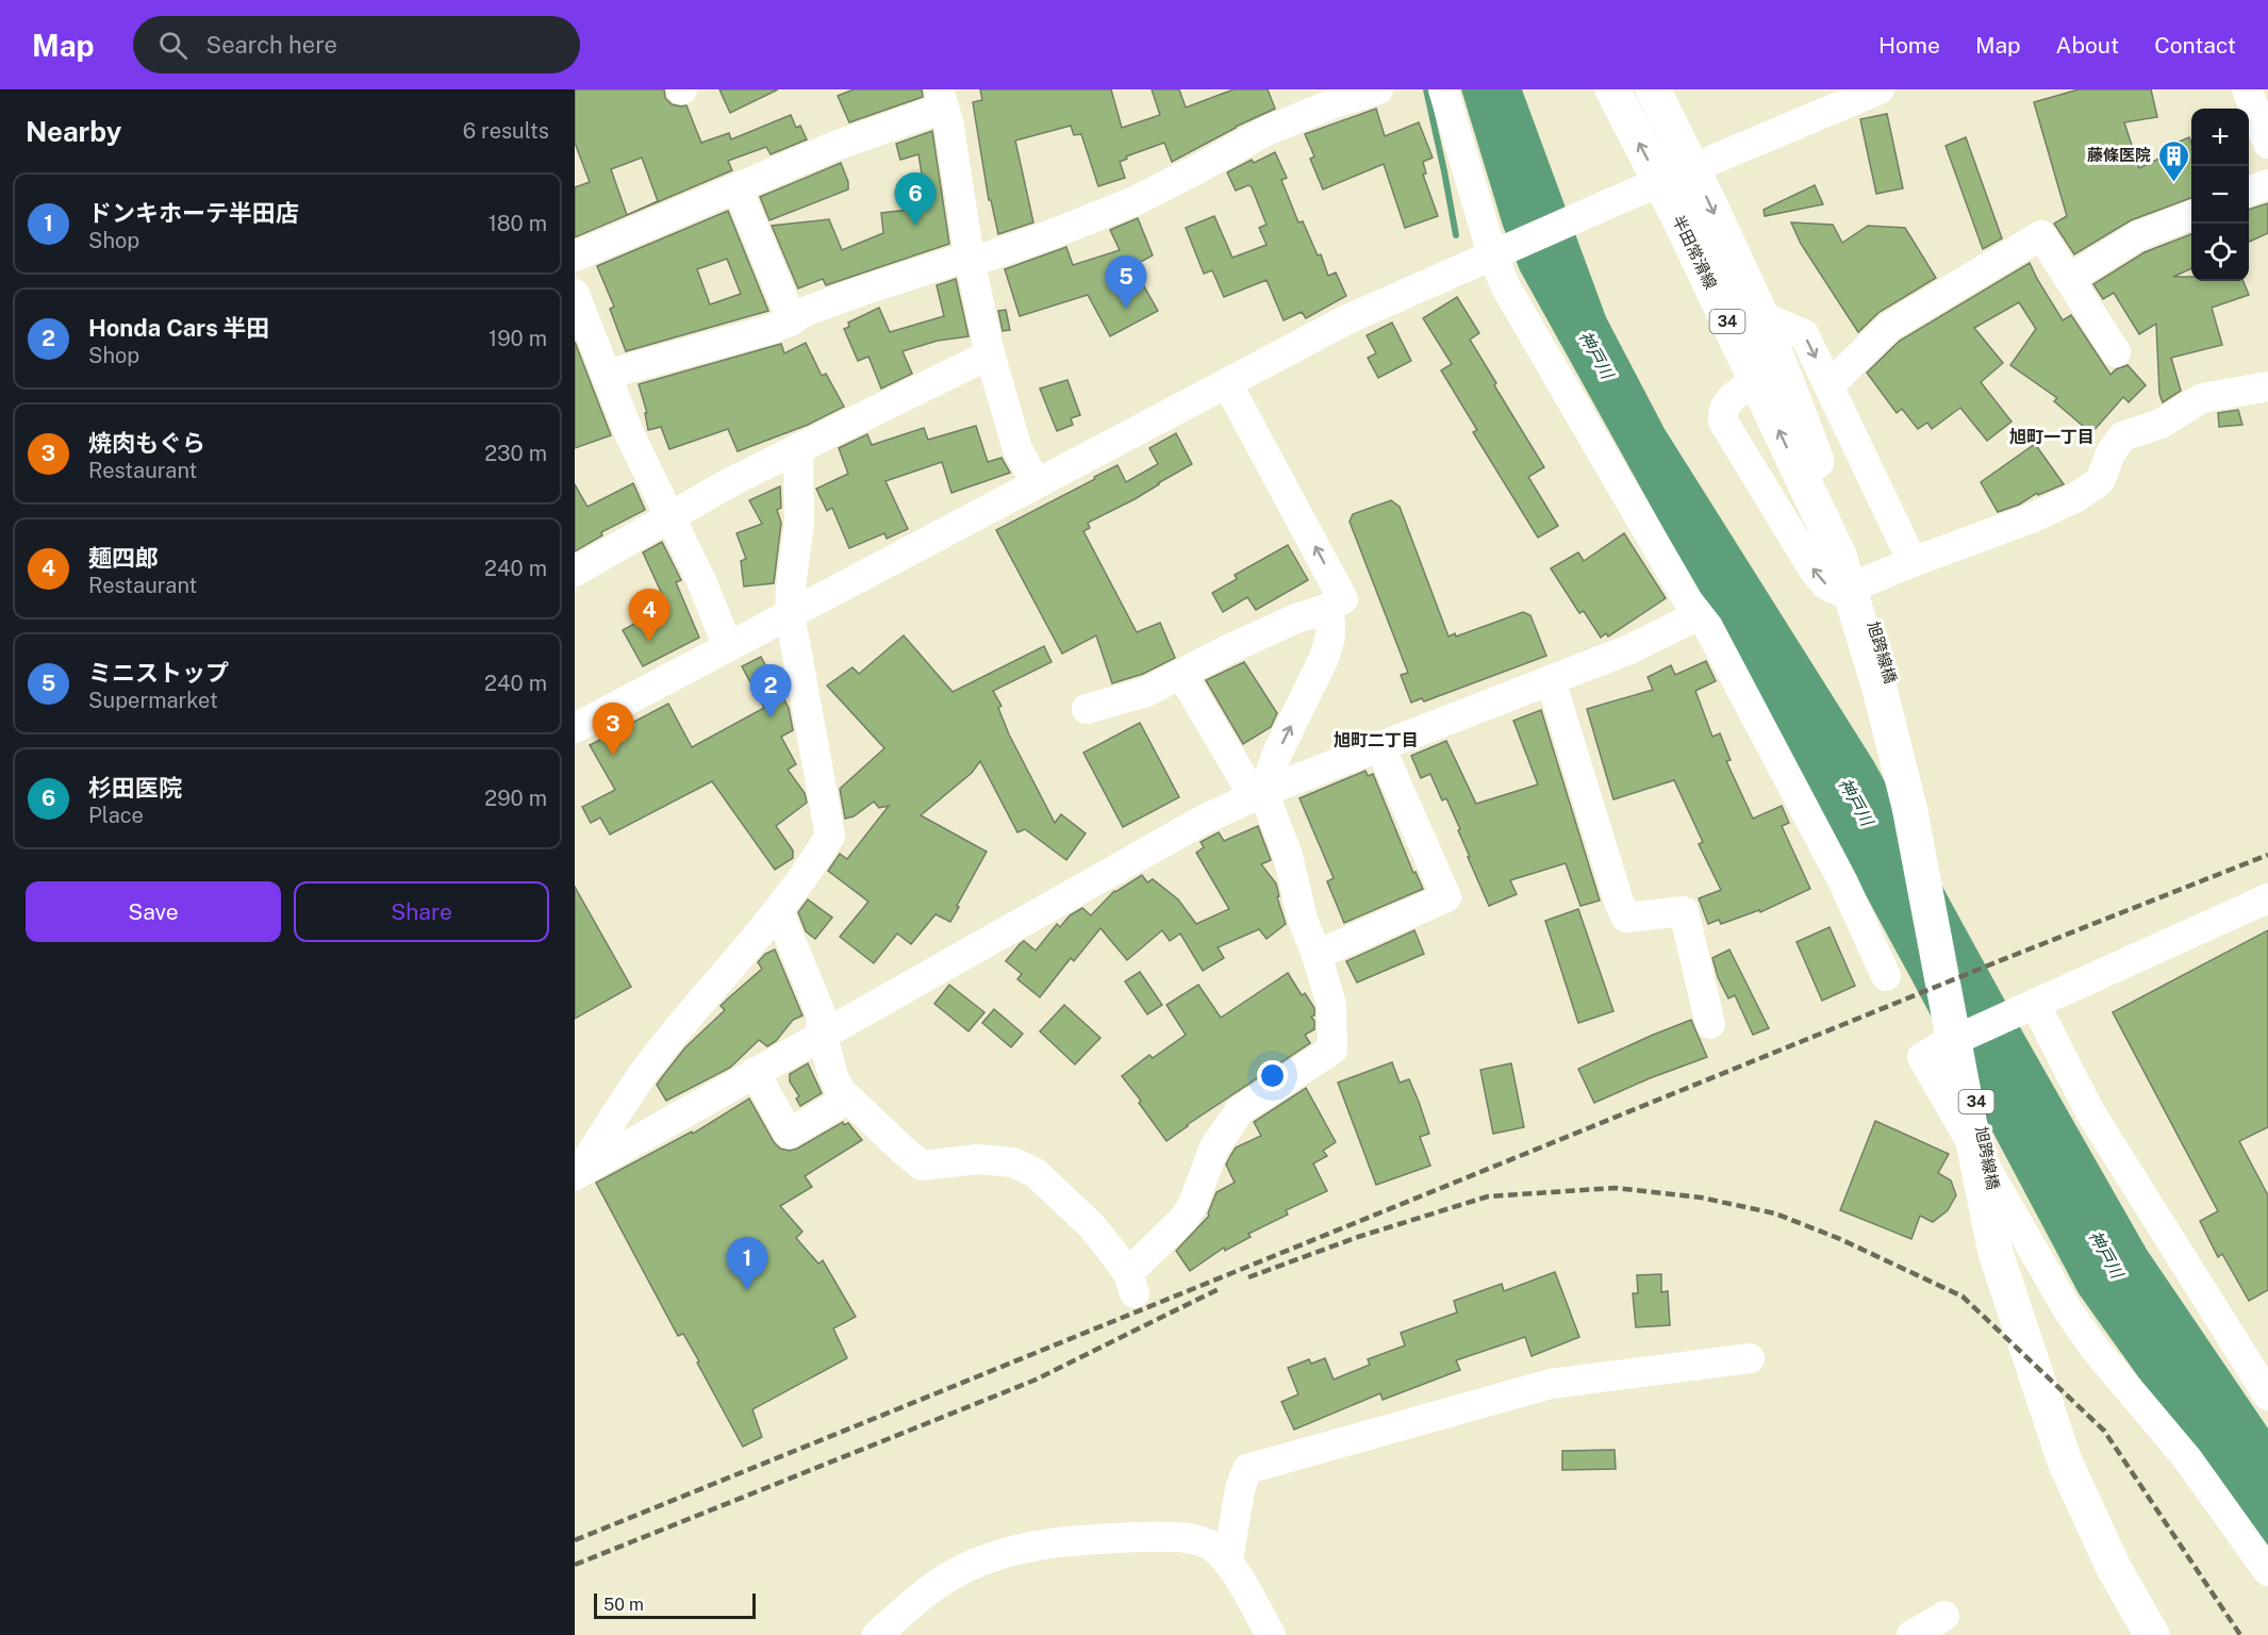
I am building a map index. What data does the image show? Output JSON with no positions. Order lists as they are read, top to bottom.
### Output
{
  "streets": {
    "main road": ["半田常滑線", "34", "旭跨線橋"]
  },
  "crossings": [
    ["半田常滑線", "34"],
    ["半田常滑線", "旭跨線橋"],
    ["34", "旭跨線橋"]
  ],
  "districts": ["旭町一丁目", "旭町二丁目"],
  "water": ["神戸川"],
  "places": {
    "building": ["藤條医院"]
  },
  "scale_bar": "50 m",
  "page": {
    "header": "Map",
    "search": "Search here",
    "nav": [
      "Home",
      "Map",
      "About",
      "Contact"
    ],
    "heading": ["Nearby", "6 results"],
    "map_buttons": ["+", "−"],
    "list": [
      {
        "mark": "1",
        "name": "ドンキホーテ半田店",
        "note": "Shop",
        "value": "180 m"
      },
      {
        "mark": "2",
        "name": "Honda Cars 半田",
        "note": "Shop",
        "value": "190 m"
      },
      {
        "mark": "3",
        "name": "焼肉もぐら",
        "note": "Restaurant",
        "value": "230 m"
      },
      {
        "mark": "4",
        "name": "麺四郎",
        "note": "Restaurant",
        "value": "240 m"
      },
      {
        "mark": "5",
        "name": "ミニストップ",
        "note": "Supermarket",
        "value": "240 m"
      },
      {
        "mark": "6",
        "name": "杉田医院",
        "note": "Place",
        "value": "290 m"
      }
    ],
    "pins": [
      "6",
      "5",
      "4",
      "2",
      "3",
      "1"
    ],
    "buttons": ["Save", "Share"],
    "scale": "50 m"
  }
}
